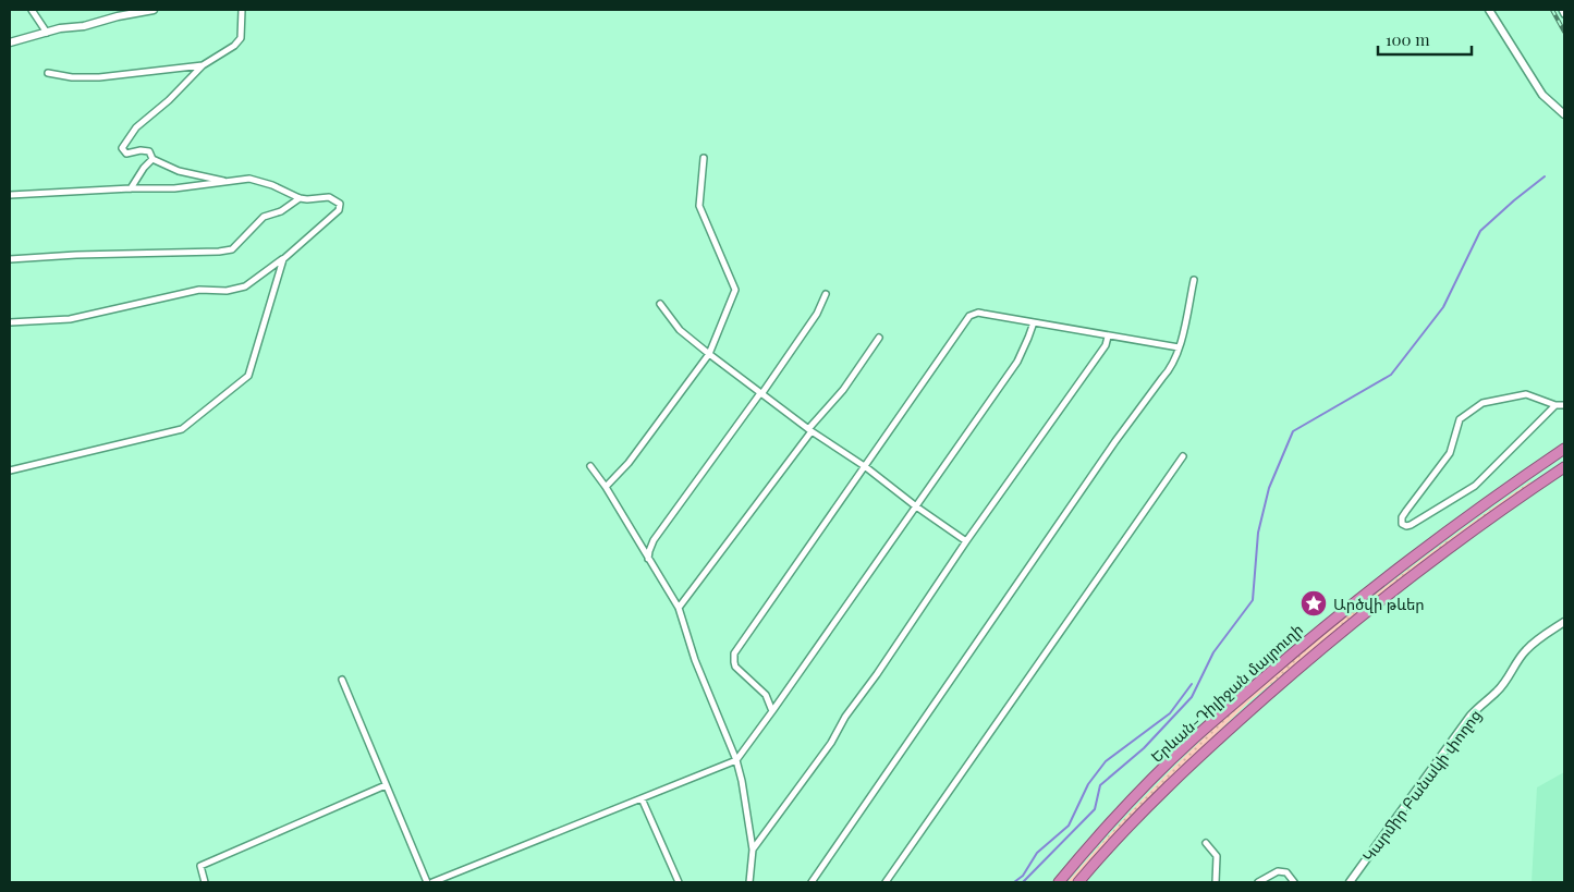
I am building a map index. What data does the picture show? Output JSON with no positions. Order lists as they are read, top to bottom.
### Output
{
  "streets": {
    "highway": ["Երևան-Դիլիջան մայրուղի"],
    "street": ["Կարմիր Բանակի փողոց"]
  },
  "places": {
    "place": ["Արծվի թևեր"]
  },
  "scale_bar": "100 m"
}
